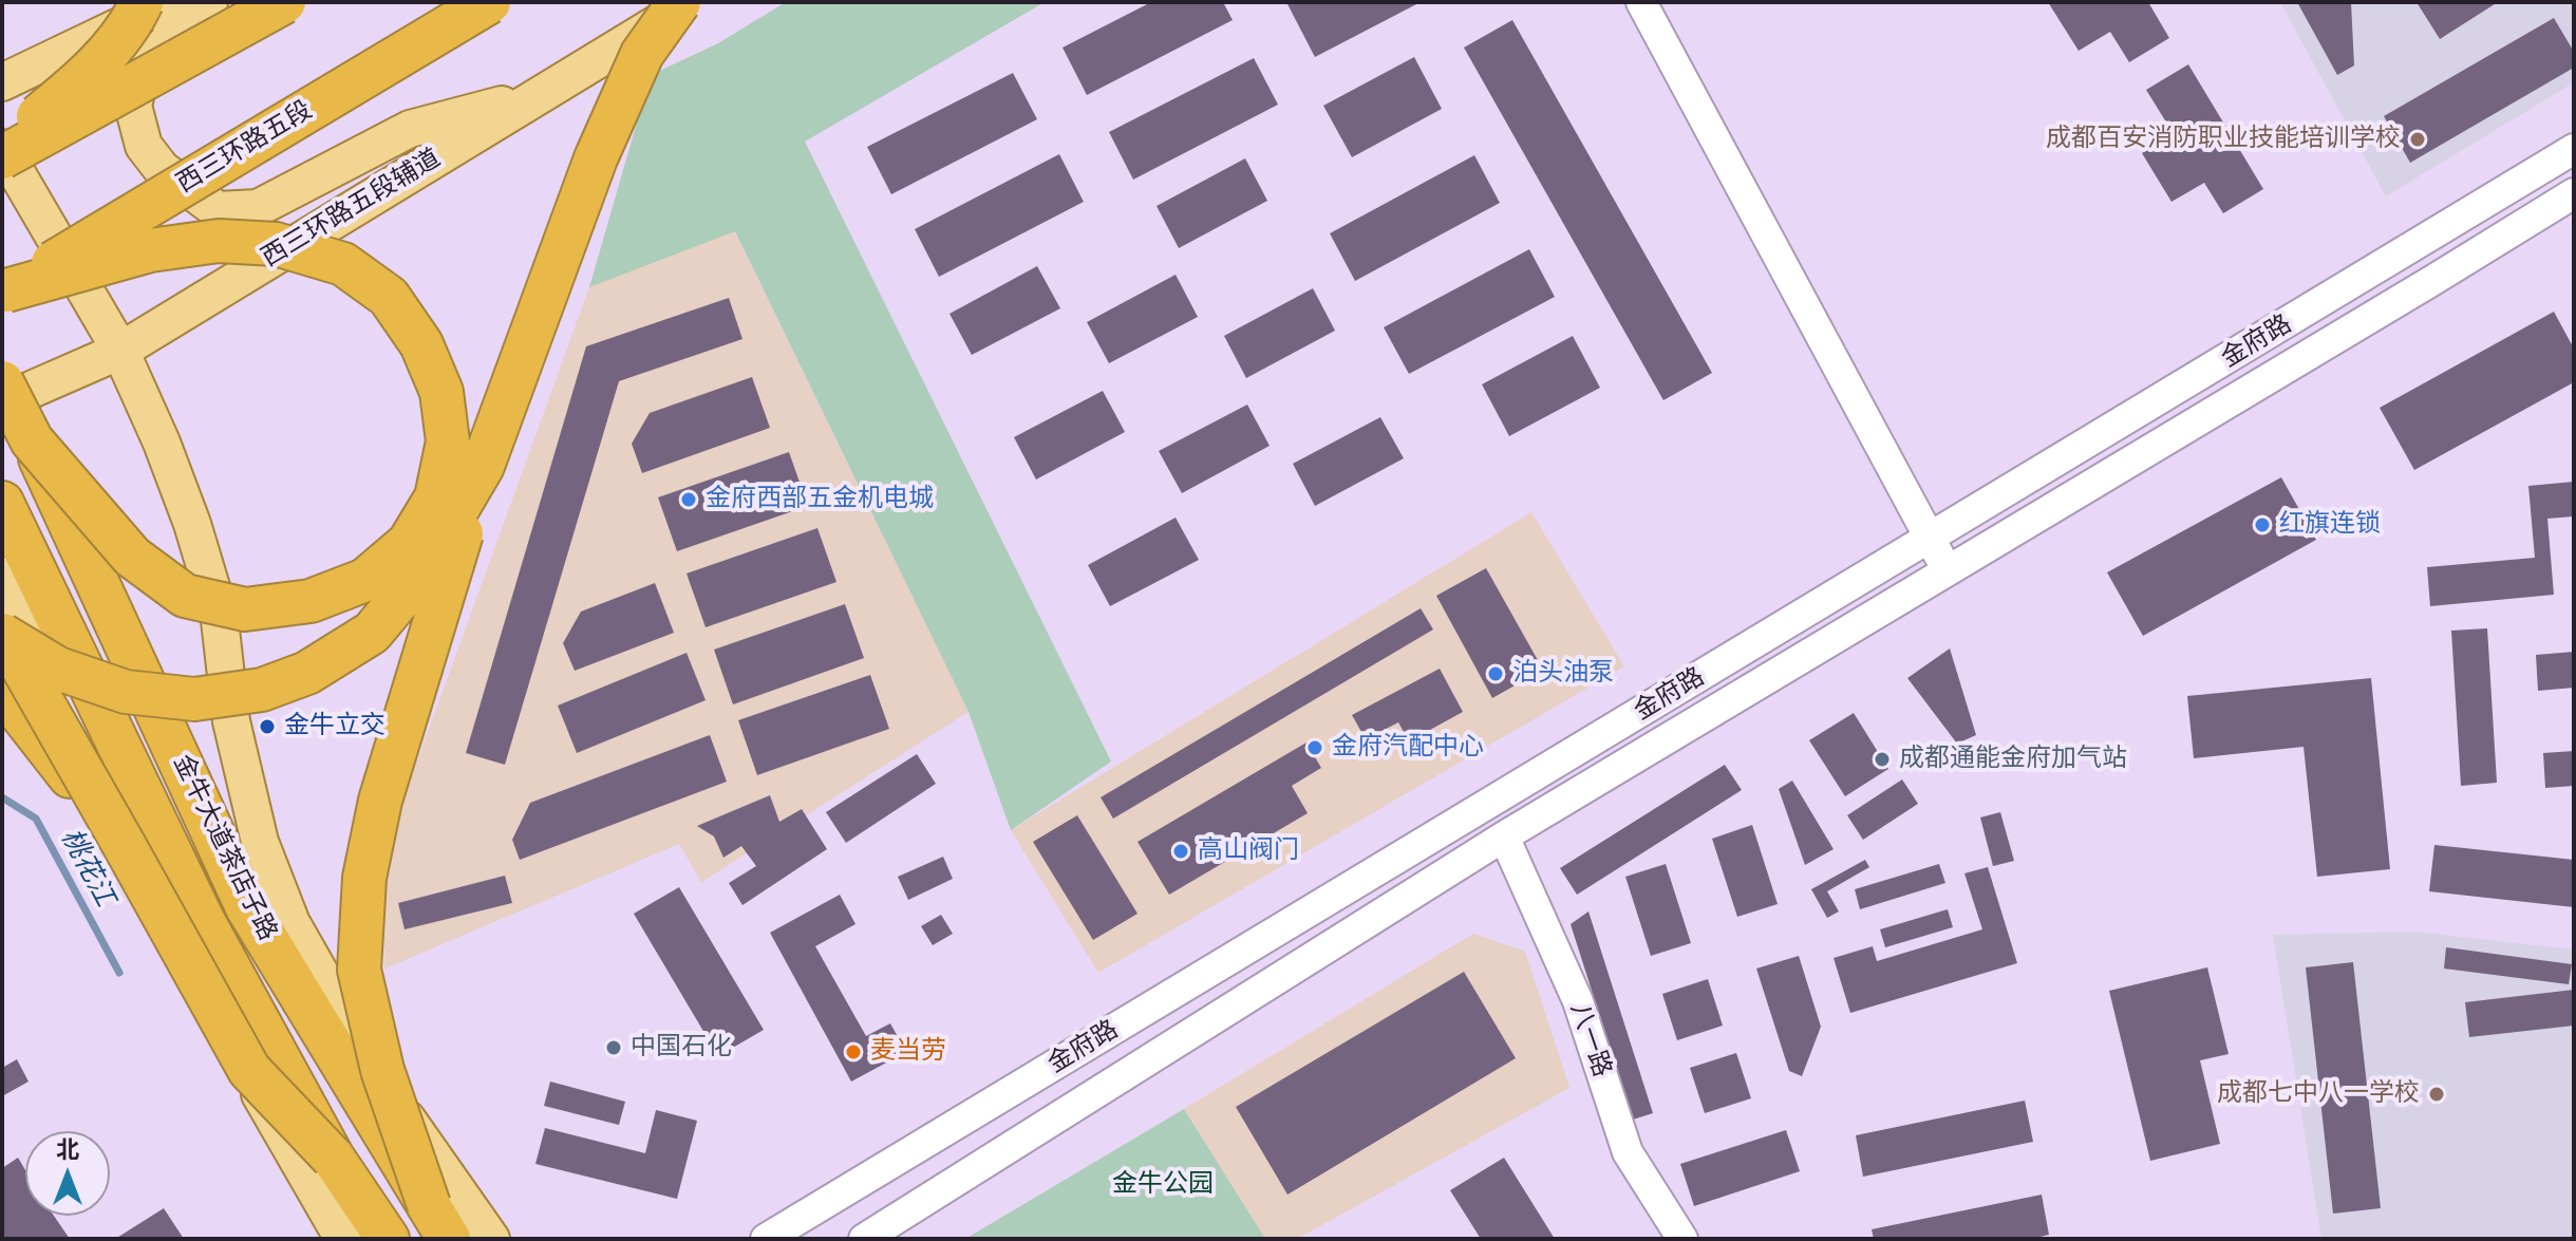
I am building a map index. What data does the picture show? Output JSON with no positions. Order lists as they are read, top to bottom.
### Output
{
  "streets": {
    "highway": ["西三环路五段", "金牛大道茶店子路"],
    "main road": ["西三环路五段辅道"],
    "street": ["金府路", "八一路"]
  },
  "crossings": [
    ["金府路", "八一路"]
  ],
  "water": ["桃花江"],
  "parks": ["金牛公园"],
  "places": [
    "成都百安消防职业技能培训学校",
    "金府西部五金机电城",
    "红旗连锁",
    "泊头油泵",
    "金牛立交",
    "金府汽配中心",
    "成都通能金府加气站",
    "高山阀门",
    "中国石化",
    "麦当劳",
    "成都七中八一学校"
  ],
  "north": "top"
}
